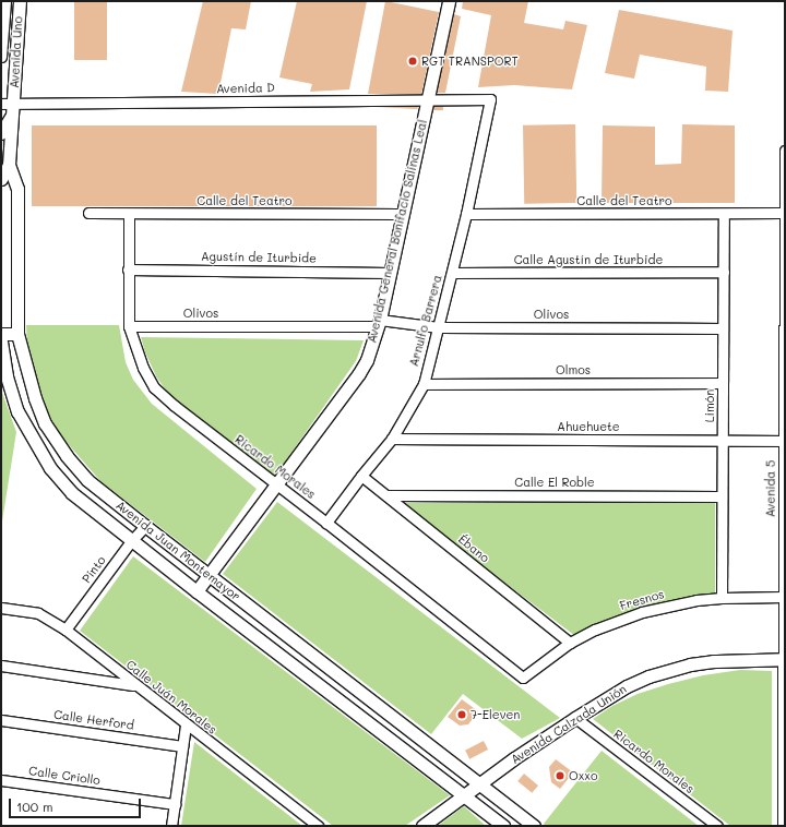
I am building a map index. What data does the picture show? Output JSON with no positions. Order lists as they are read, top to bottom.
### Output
{
  "streets": {
    "street": [
      "Avenida Uno",
      "Avenida D",
      "Calle del Teatro",
      "Avenida General Bonifacio Salinas Leal",
      "Agustín de Iturbide",
      "Calle Agustín de Iturbide",
      "Olivos",
      "Arnulfo Barrera",
      "Olmos",
      "Limón",
      "Ahuehuete",
      "Ricardo Morales",
      "Calle El Roble",
      "Avenida 5",
      "Ébano",
      "Avenida Juan Montemayor",
      "Pinto",
      "Fresnos",
      "Calle Juán Morales",
      "Calle Herford",
      "Avenida Calzada Unión",
      "Calle Criollo"
    ]
  },
  "crossings": [
    ["Avenida Uno", "Avenida D"],
    ["Avenida Uno", "Avenida Juan Montemayor"],
    ["Avenida D", "Avenida General Bonifacio Salinas Leal"],
    ["Avenida D", "Arnulfo Barrera"],
    ["Avenida D", "Avenida Juan Montemayor"],
    ["Calle del Teatro", "Avenida General Bonifacio Salinas Leal"],
    ["Calle del Teatro", "Arnulfo Barrera"],
    ["Calle del Teatro", "Limón"],
    ["Calle del Teatro", "Ricardo Morales"],
    ["Calle del Teatro", "Avenida 5"],
    ["Avenida General Bonifacio Salinas Leal", "Agustín de Iturbide"],
    ["Avenida General Bonifacio Salinas Leal", "Olivos"],
    ["Avenida General Bonifacio Salinas Leal", "Ricardo Morales"],
    ["Avenida General Bonifacio Salinas Leal", "Avenida Juan Montemayor"],
    ["Agustín de Iturbide", "Ricardo Morales"],
    ["Calle Agustín de Iturbide", "Arnulfo Barrera"],
    ["Calle Agustín de Iturbide", "Limón"],
    ["Olivos", "Arnulfo Barrera"],
    ["Olivos", "Limón"],
    ["Olivos", "Ricardo Morales"],
    ["Arnulfo Barrera", "Olmos"],
    ["Arnulfo Barrera", "Ahuehuete"],
    ["Arnulfo Barrera", "Ricardo Morales"],
    ["Arnulfo Barrera", "Ébano"],
    ["Olmos", "Limón"],
    ["Limón", "Ahuehuete"],
    ["Limón", "Calle El Roble"],
    ["Limón", "Fresnos"],
    ["Ahuehuete", "Avenida 5"],
    ["Ricardo Morales", "Fresnos"],
    ["Ricardo Morales", "Avenida Calzada Unión"],
    ["Calle El Roble", "Ébano"],
    ["Avenida 5", "Fresnos"],
    ["Avenida 5", "Avenida Calzada Unión"],
    ["Ébano", "Fresnos"],
    ["Avenida Juan Montemayor", "Pinto"],
    ["Avenida Juan Montemayor", "Avenida Calzada Unión"],
    ["Pinto", "Calle Juán Morales"]
  ],
  "places": ["RGT TRANSPORT", "7-Eleven", "Oxxo"],
  "scale_bar": "100 m"
}
